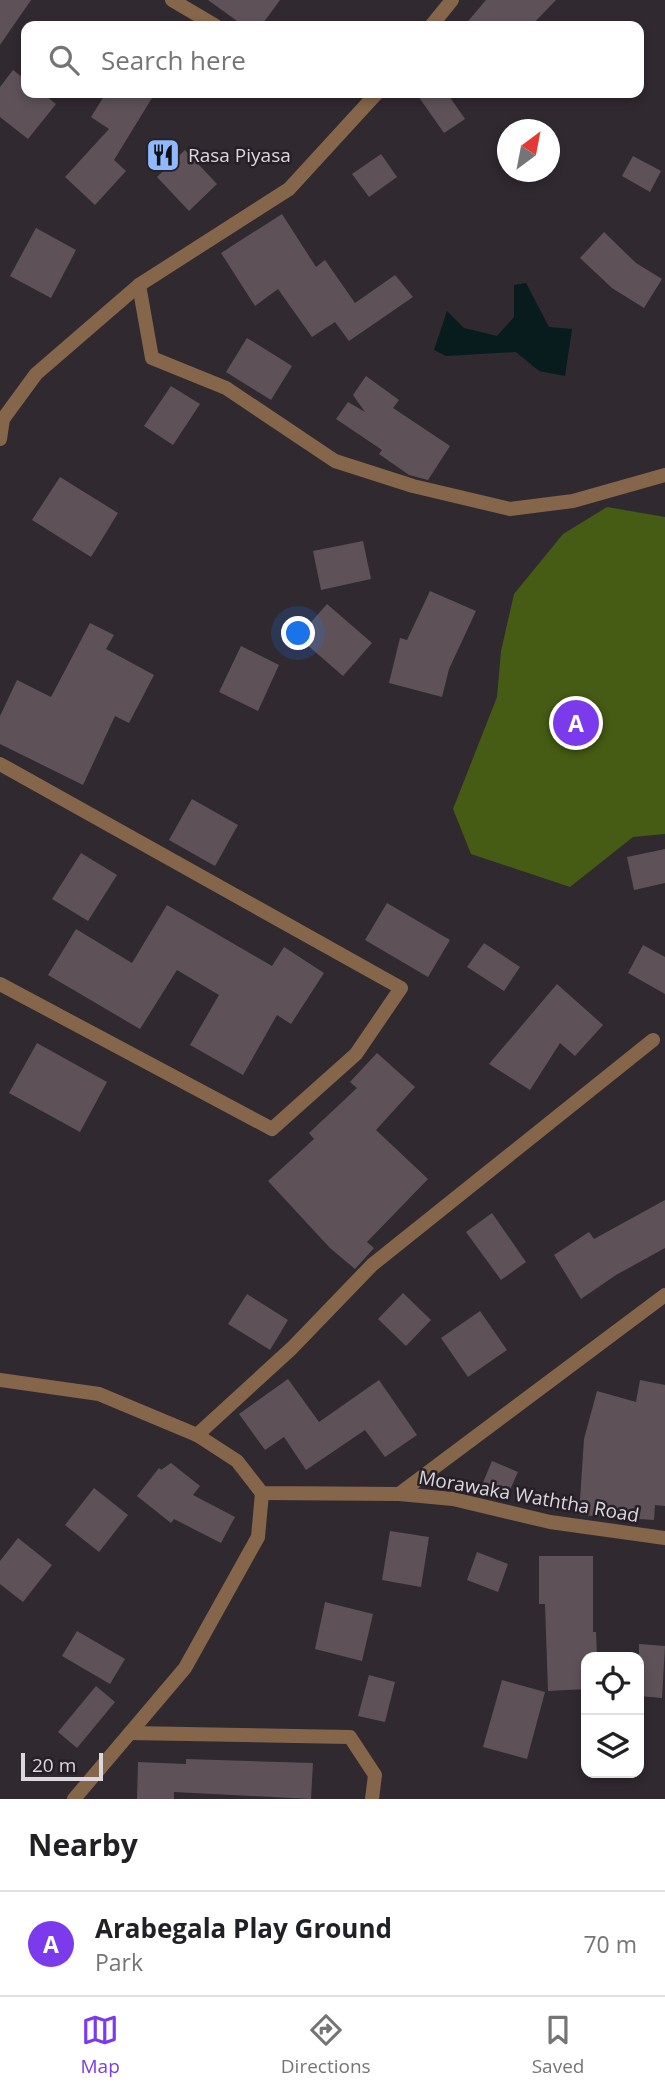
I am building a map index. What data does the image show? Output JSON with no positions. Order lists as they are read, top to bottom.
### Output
{
  "streets": {
    "street": ["Morawaka Waththa Road"]
  },
  "places": {
    "restaurant": ["Rasa Piyasa"]
  },
  "scale_bar": "20 m",
  "north": "top right",
  "page": {
    "search": "Search here",
    "pins": "A",
    "scale": "20 m",
    "heading": "Nearby",
    "list": [
      {
        "mark": "A",
        "name": "Arabegala Play Ground",
        "note": "Park",
        "value": "70 m"
      }
    ],
    "nav": ["Map", "Directions", "Saved"]
  }
}
